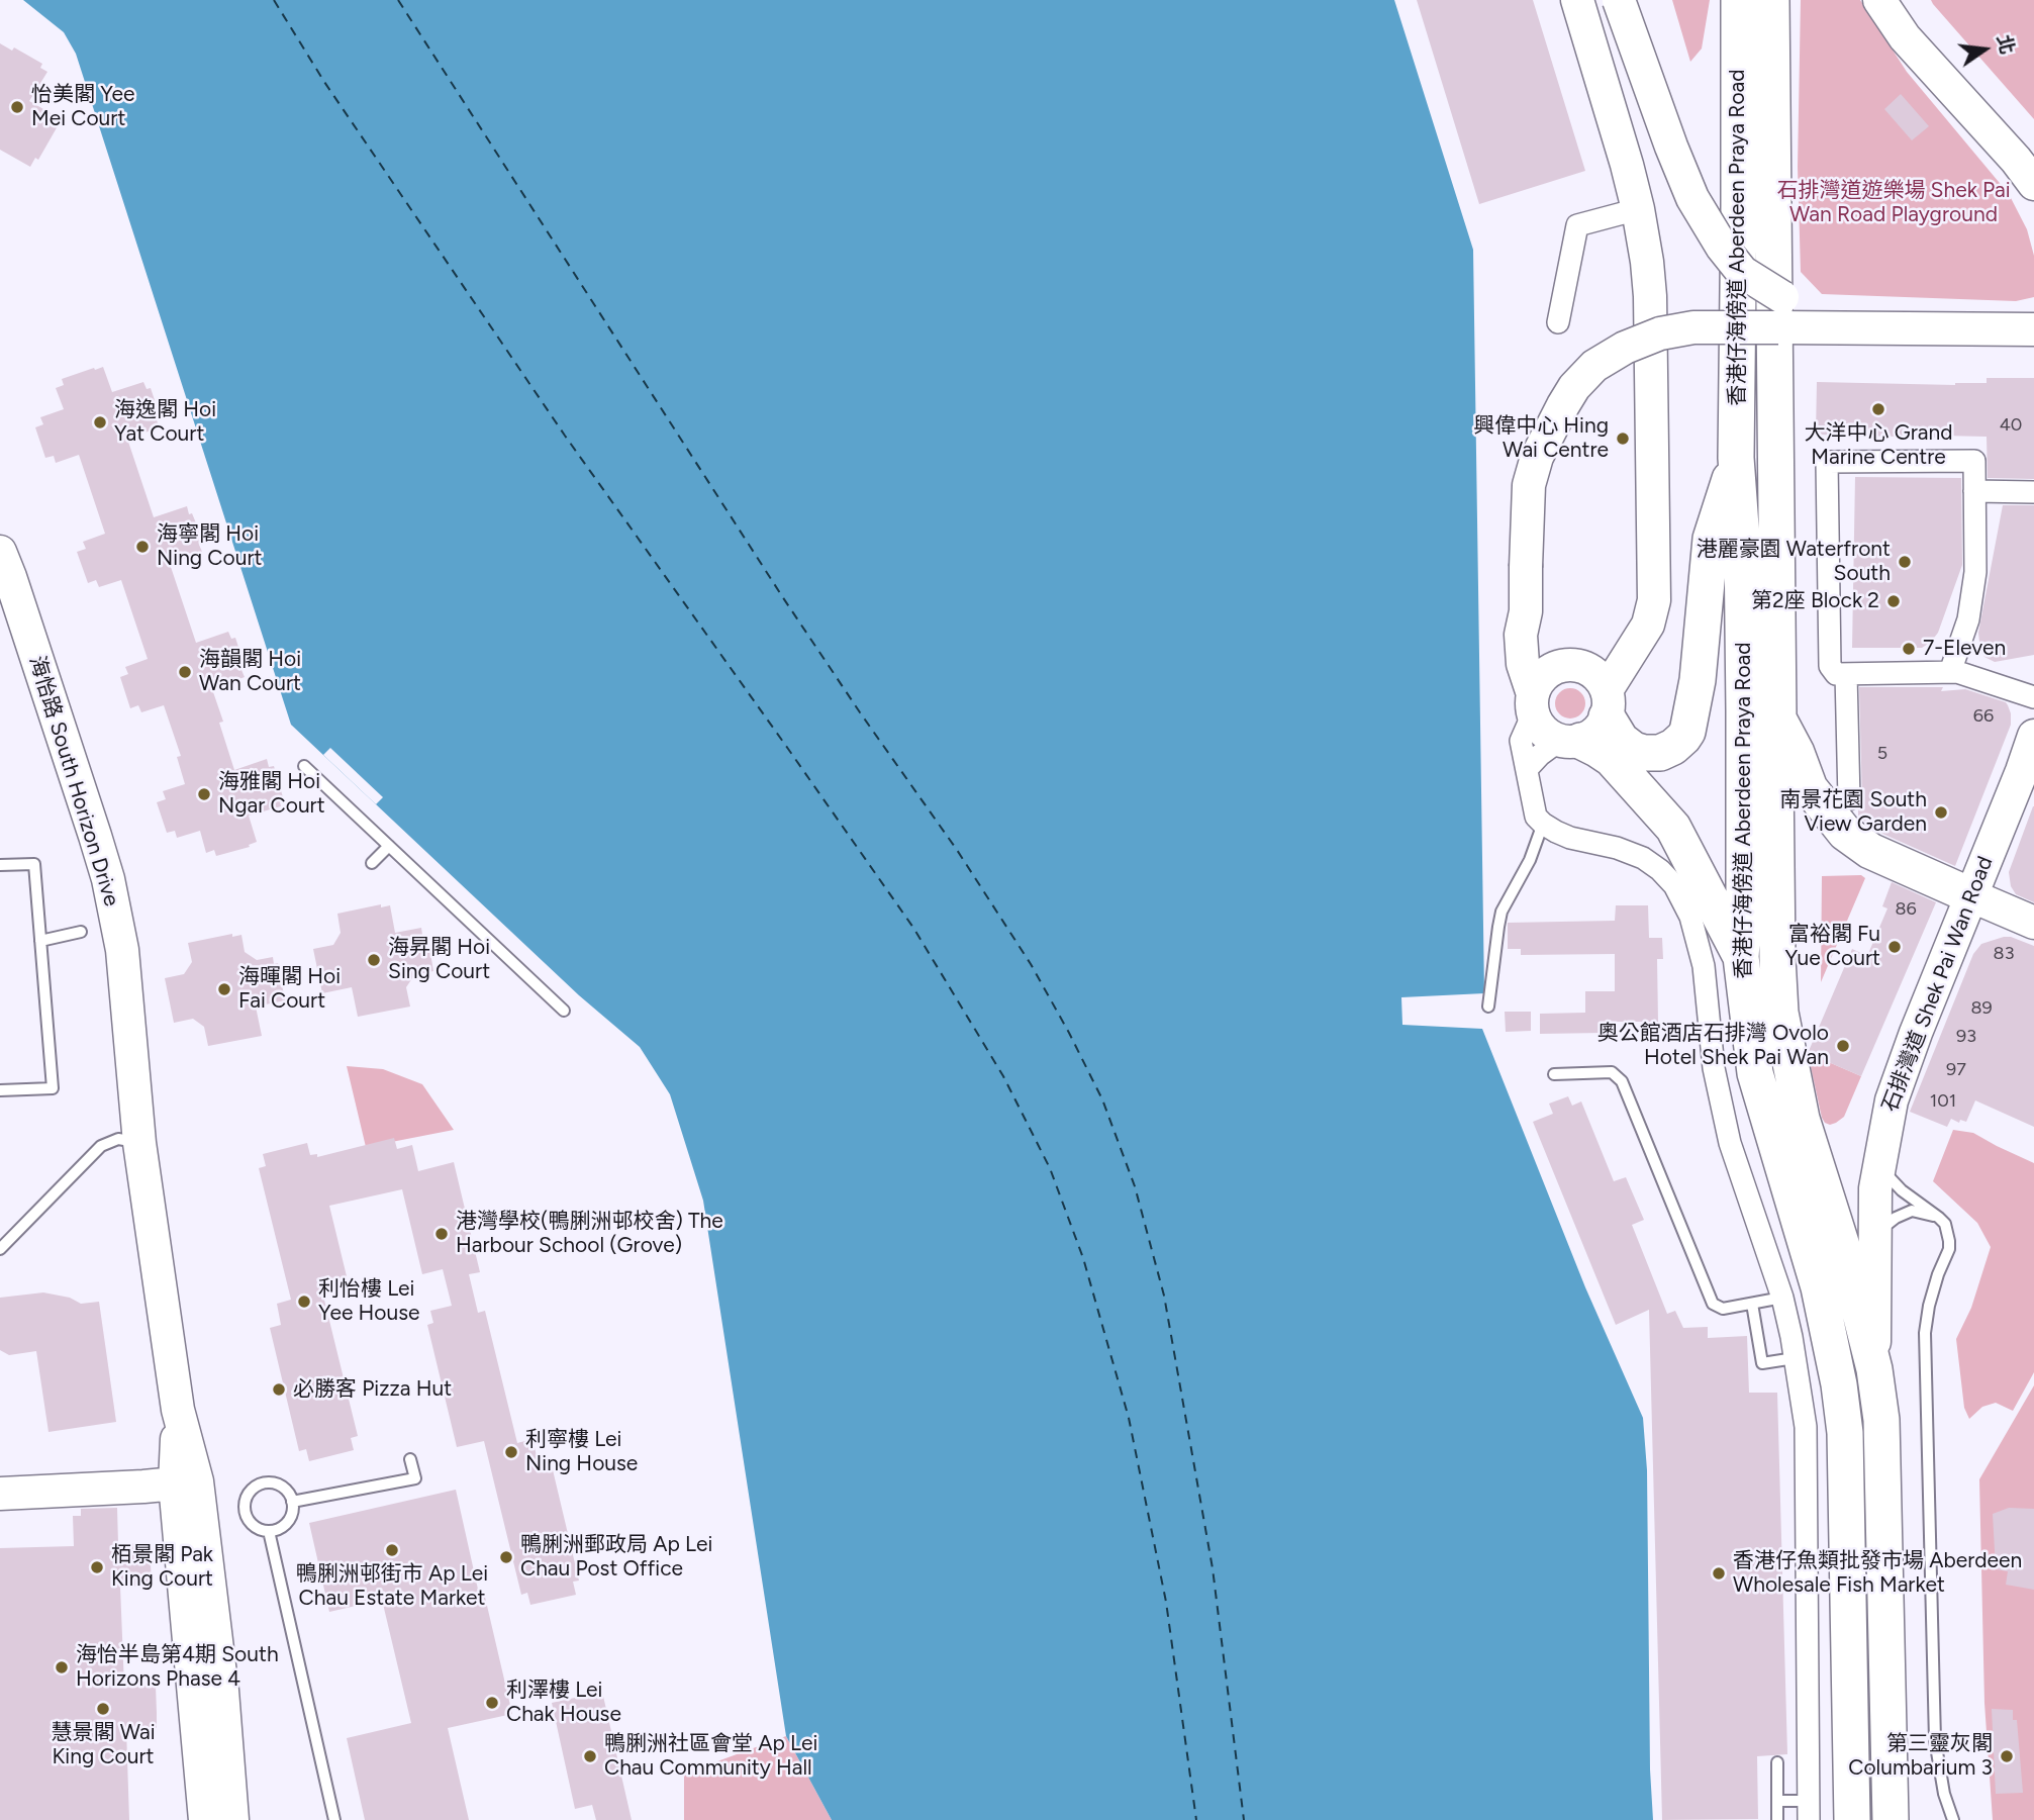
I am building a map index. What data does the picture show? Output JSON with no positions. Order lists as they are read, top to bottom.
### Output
{
  "streets": {
    "main road": ["香港仔海傍道 Aberdeen Praya Road", "海怡路 South Horizon Drive", "石排灣道 Shek Pai Wan Road"]
  },
  "crossings": [
    ["香港仔海傍道 Aberdeen Praya Road", "石排灣道 Shek Pai Wan Road"]
  ],
  "parks": ["石排灣道遊樂場 Shek Pai Wan Road Playground"],
  "places": [
    "怡美閣 Yee Mei Court",
    "大洋中心 Grand Marine Centre",
    "海逸閣 Hoi Yat Court",
    "興偉中心 Hing Wai Centre",
    "海寧閣 Hoi Ning Court",
    "港麗豪園 Waterfront South",
    "第2座 Block 2",
    "7-Eleven",
    "海韻閣 Hoi Wan Court",
    "海雅閣 Hoi Ngar Court",
    "南景花園 South View Garden",
    "富裕閣 Fu Yue Court",
    "海昇閣 Hoi Sing Court",
    "海暉閣 Hoi Fai Court",
    "奧公館酒店石排灣 Ovolo Hotel Shek Pai Wan",
    "港灣學校(鴨脷洲邨校舍) The Harbour School (Grove)",
    "利怡樓 Lei Yee House",
    "必勝客 Pizza Hut",
    "利寧樓 Lei Ning House",
    "鴨脷洲邨街市 Ap Lei Chau Estate Market",
    "鴨脷洲郵政局 Ap Lei Chau Post Office",
    "栢景閣 Pak King Court",
    "香港仔魚類批發市場 Aberdeen Wholesale Fish Market",
    "海怡半島第4期 South Horizons Phase 4",
    "利澤樓 Lei Chak House",
    "慧景閣 Wai King Court",
    "鴨脷洲社區會堂 Ap Lei Chau Community Hall",
    "第三靈灰閣 Columbarium 3"
  ],
  "house_numbers": [
    "40",
    "66",
    "5",
    "86",
    "83",
    "89",
    "93",
    "97",
    "101"
  ],
  "north": "right"
}
